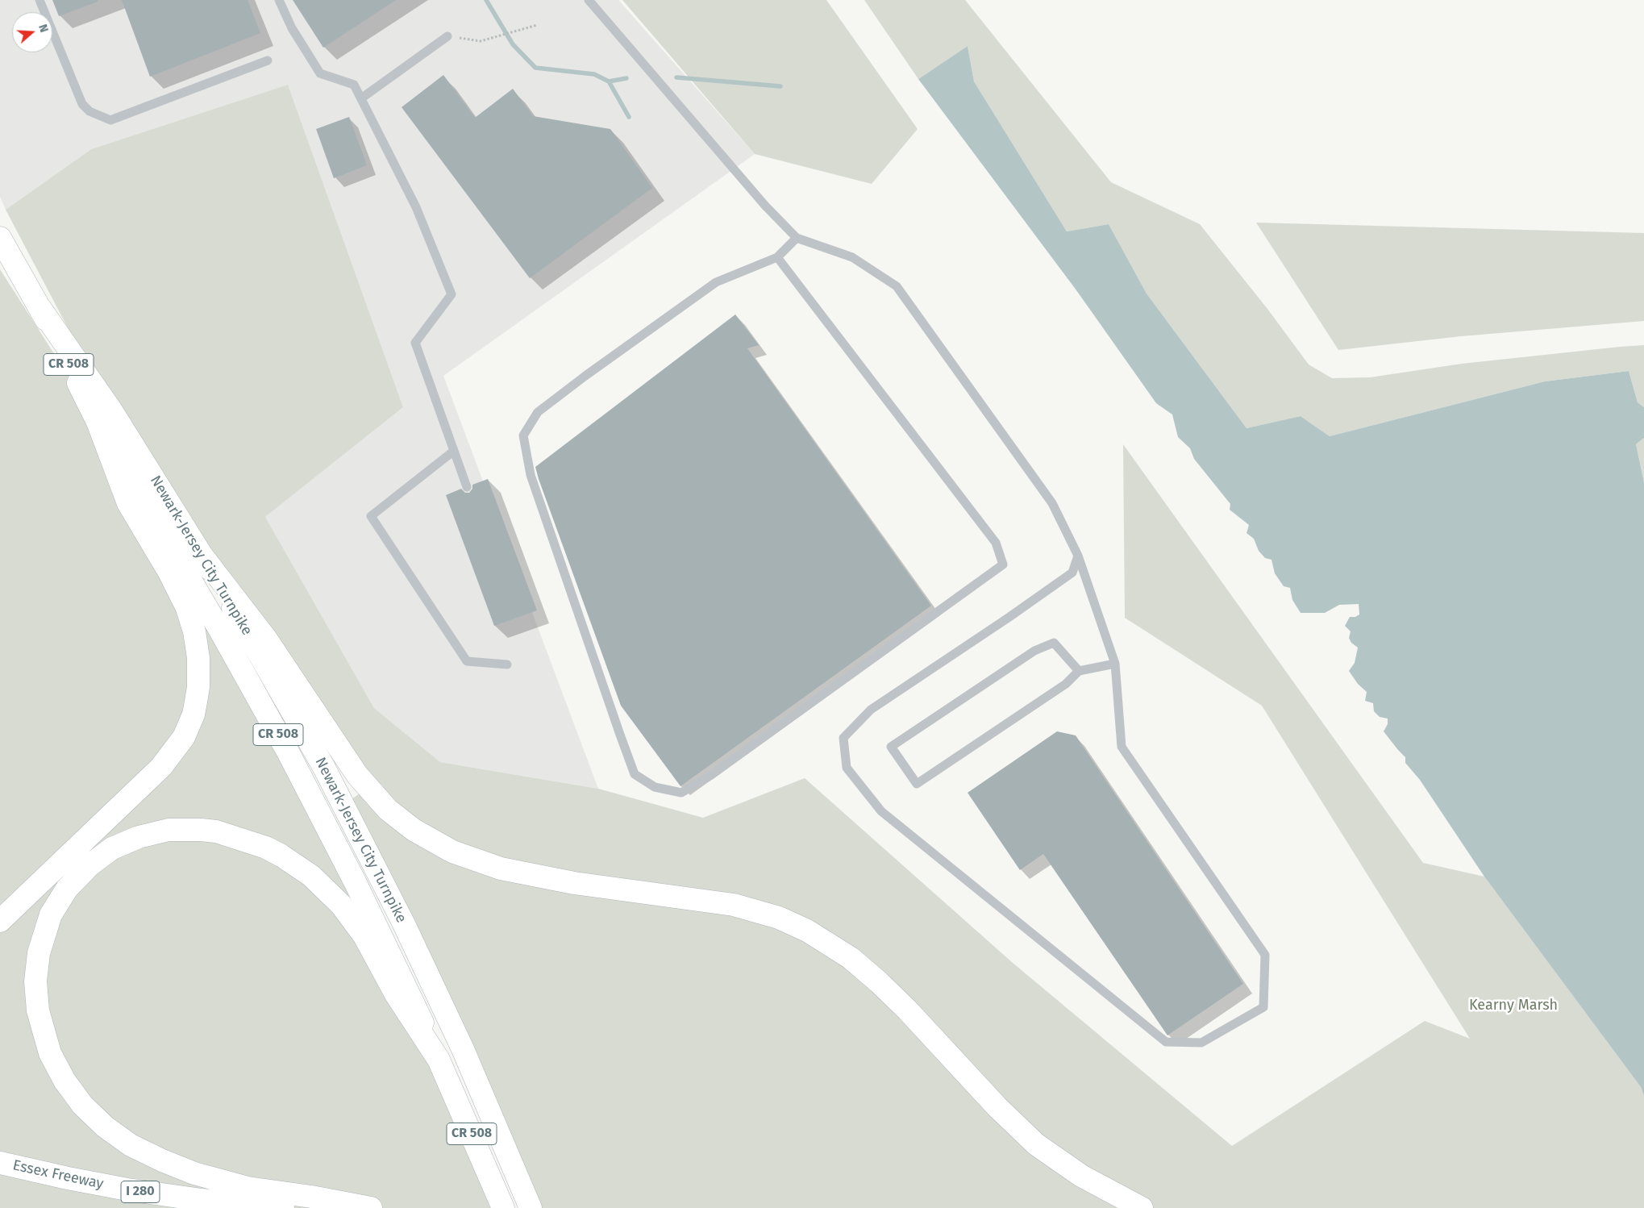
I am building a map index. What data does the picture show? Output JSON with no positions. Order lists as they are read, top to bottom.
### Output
{
  "streets": {
    "main road": [
      "CR 508",
      "Newark-Jersey City Turnpike",
      "Essex Freeway",
      "I 280"
    ]
  },
  "parks": ["Kearny Marsh"],
  "north": "right"
}
